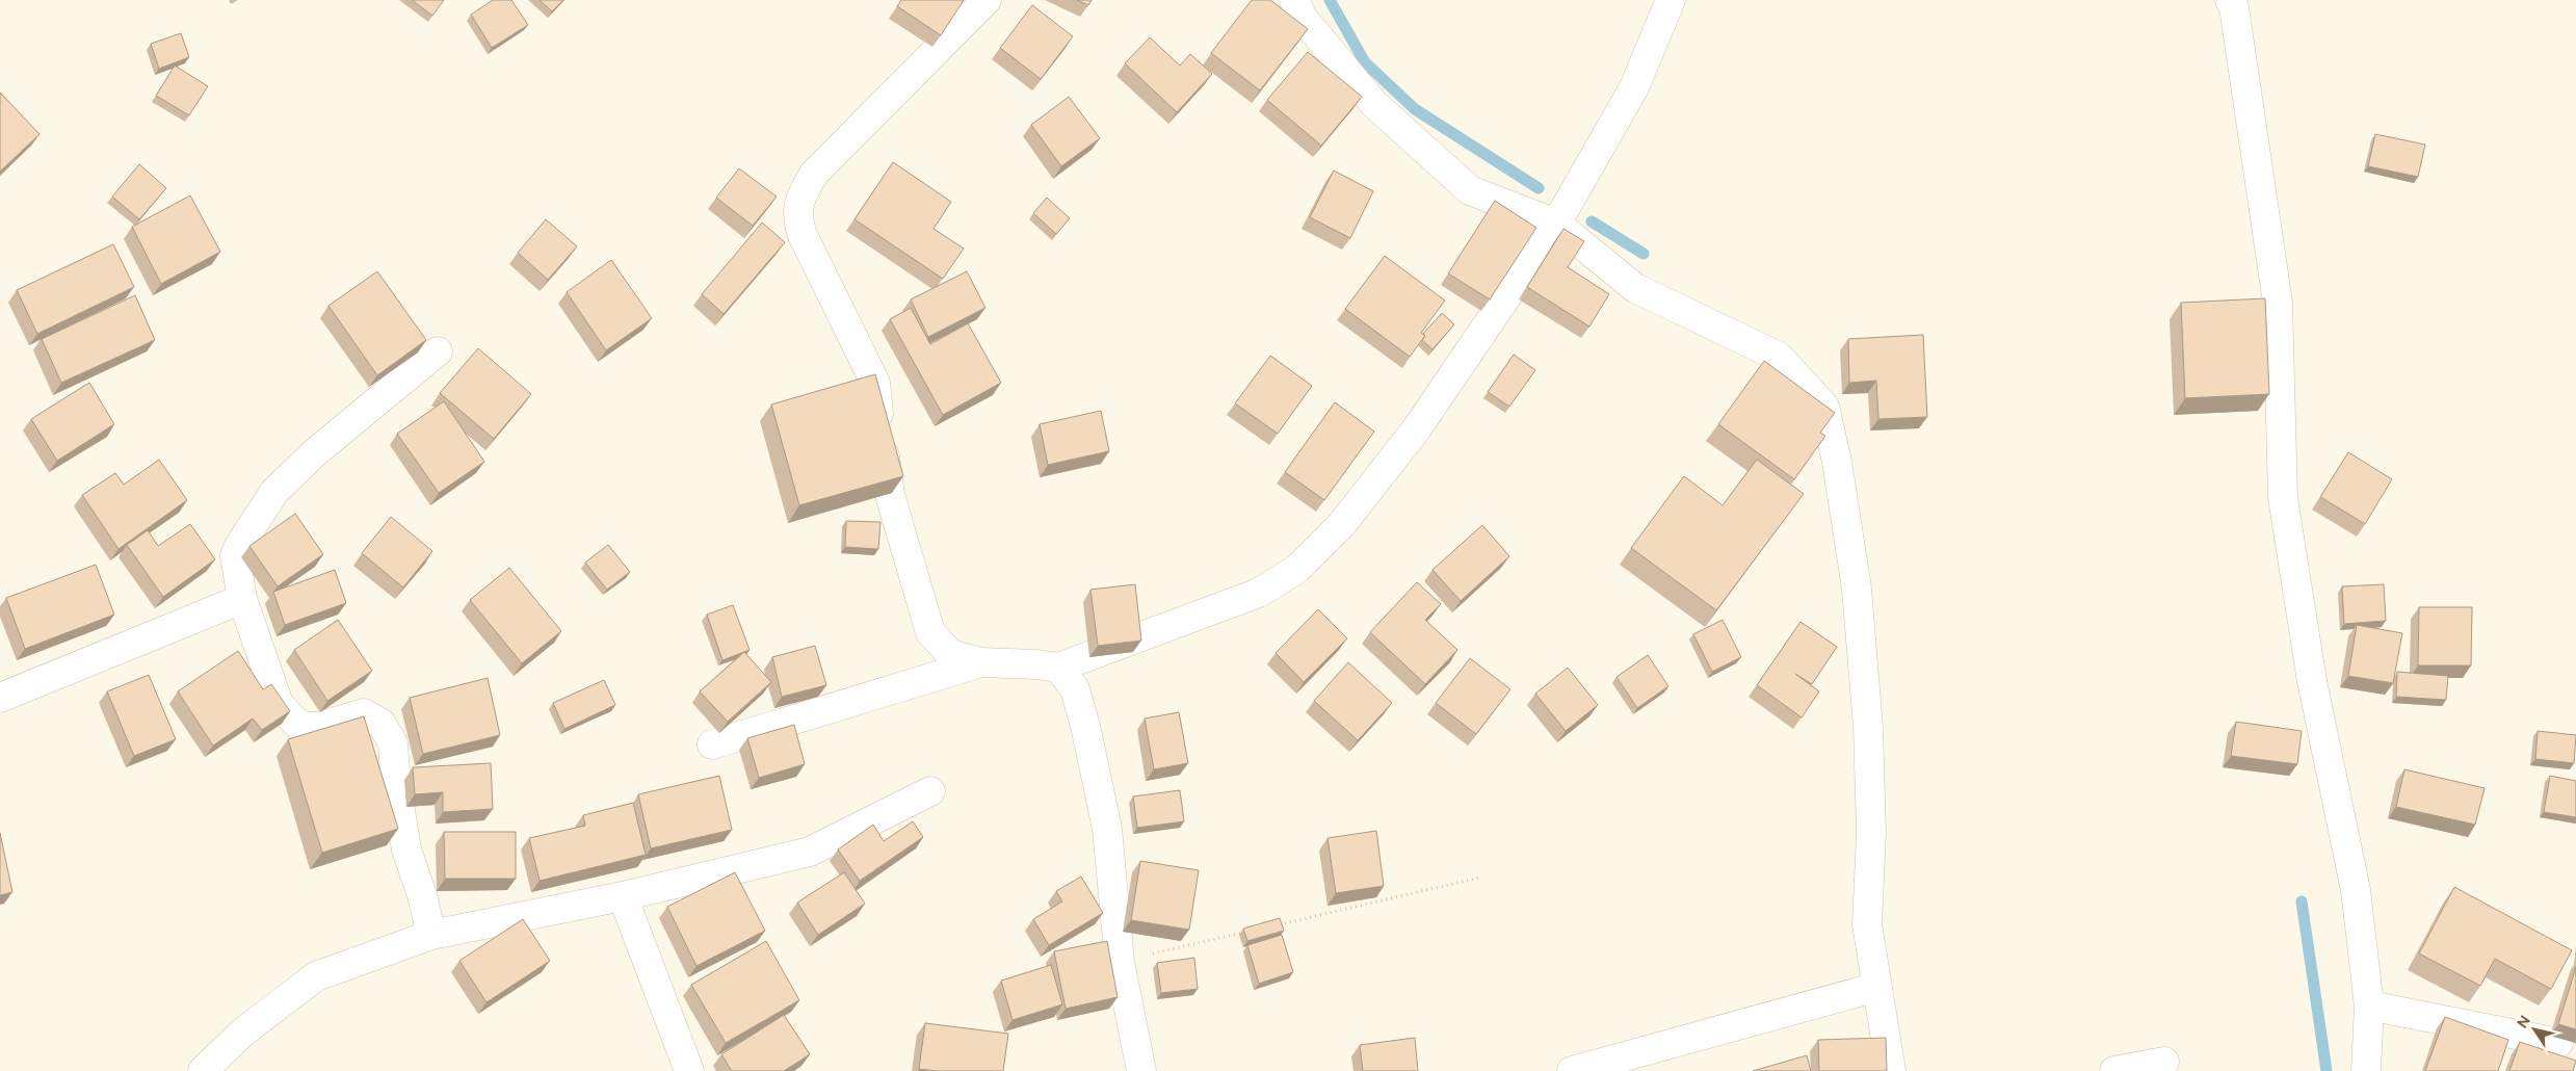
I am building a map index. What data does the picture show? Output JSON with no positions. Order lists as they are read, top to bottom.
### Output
{
  "north": "top left"
}
